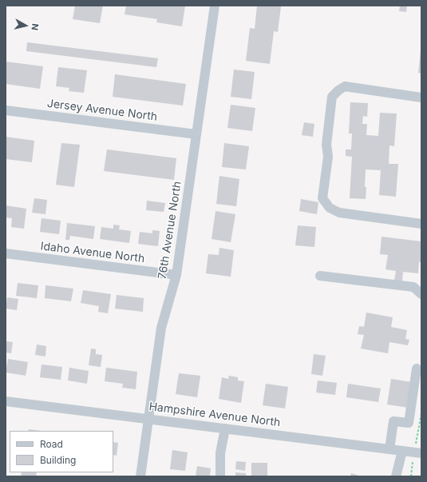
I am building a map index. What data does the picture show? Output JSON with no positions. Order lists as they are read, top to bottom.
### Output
{
  "streets": {
    "street": [
      "Jersey Avenue North",
      "76th Avenue North",
      "Idaho Avenue North",
      "Hampshire Avenue North"
    ]
  },
  "crossings": [
    ["Jersey Avenue North", "76th Avenue North"],
    ["76th Avenue North", "Idaho Avenue North"],
    ["76th Avenue North", "Hampshire Avenue North"]
  ],
  "legend": ["Road", "Building"],
  "north": "right"
}
